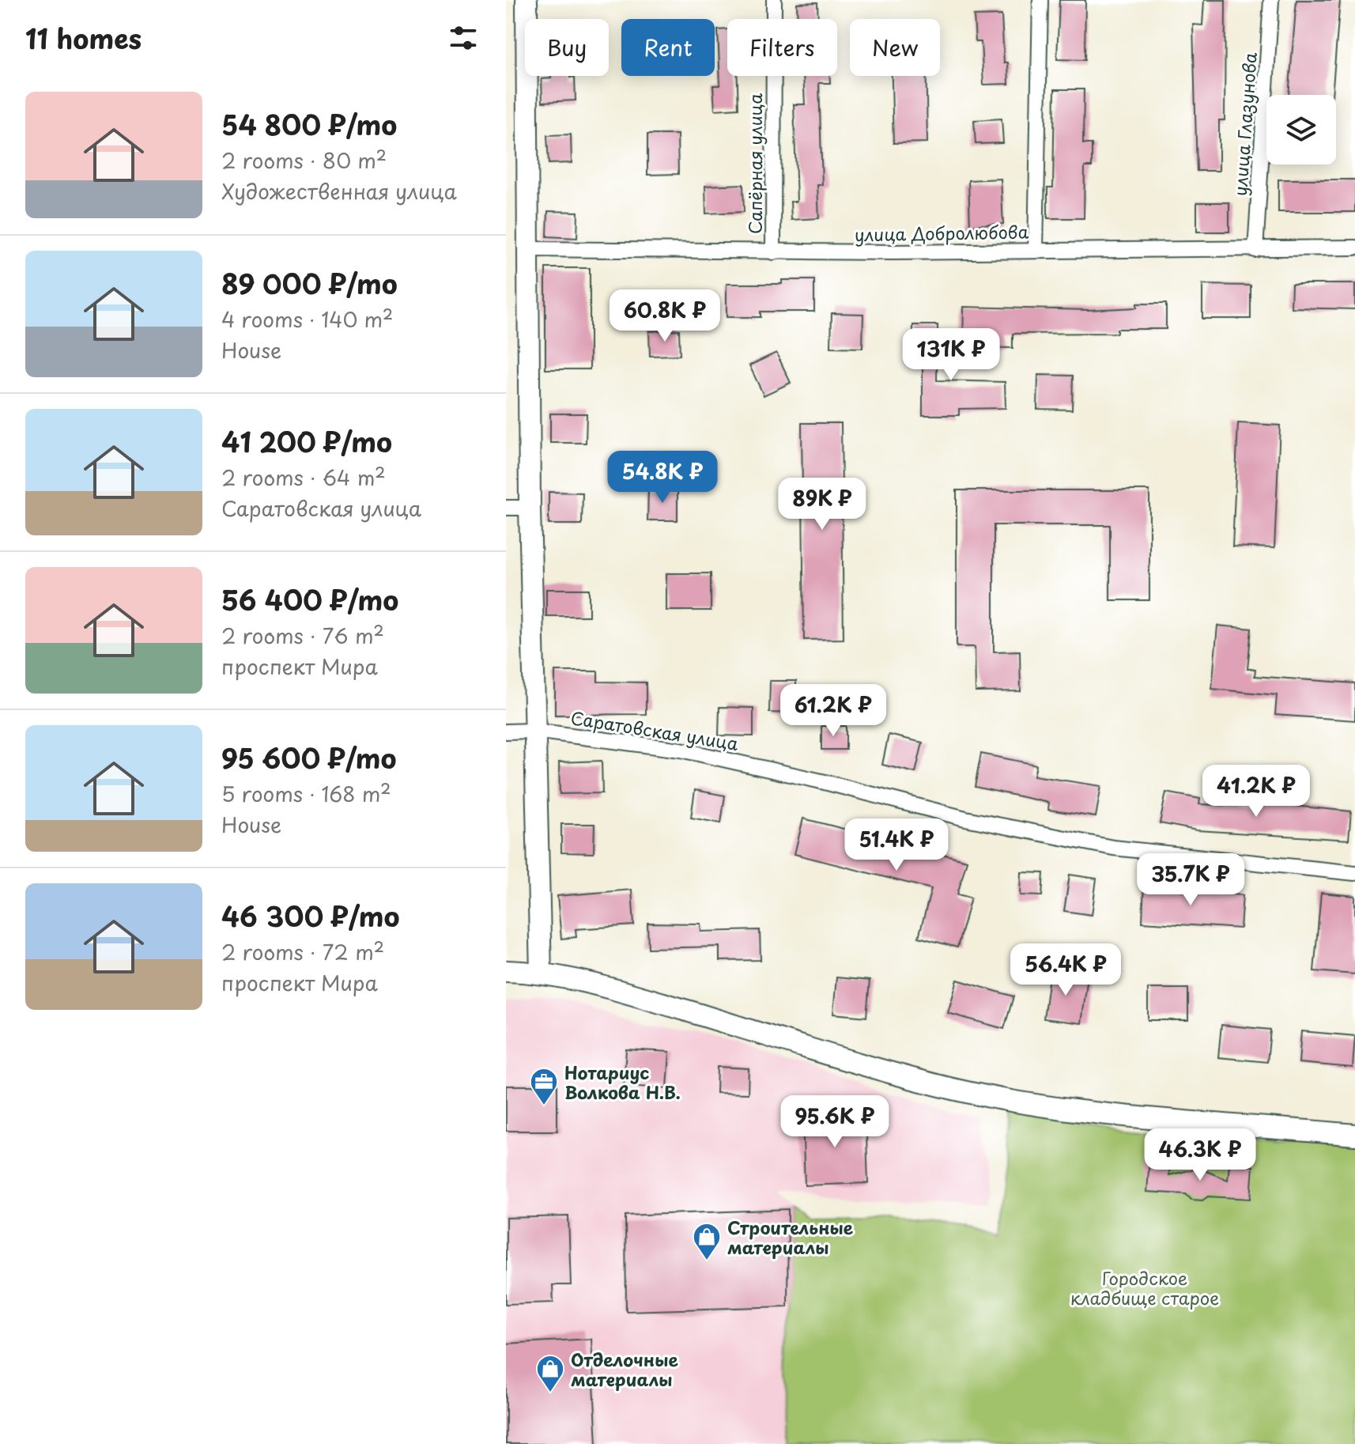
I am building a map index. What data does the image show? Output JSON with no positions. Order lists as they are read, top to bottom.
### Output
{
  "streets": {
    "street": [
      "улица Глазунова",
      "Сапёрная улица",
      "улица Добролюбова",
      "Саратовская улица"
    ]
  },
  "crossings": [
    ["улица Глазунова", "улица Добролюбова"],
    ["Сапёрная улица", "улица Добролюбова"]
  ],
  "parks": ["Городское кладбище старое"],
  "places": {
    "office": ["Нотариус Волкова Н.В."],
    "shop": ["Строительные материалы", "Отделочные материалы"]
  },
  "page": {
    "heading": "11 homes",
    "chip": [
      "Buy",
      "Rent",
      "Filters",
      "New"
    ],
    "list": [
      {
        "name": "54 800 ₽/mo",
        "note": "2 rooms · 80 m² · Художественная улица"
      },
      {
        "name": "89 000 ₽/mo",
        "note": "4 rooms · 140 m² · House"
      },
      {
        "name": "41 200 ₽/mo",
        "note": "2 rooms · 64 m² · Саратовская улица"
      },
      {
        "name": "56 400 ₽/mo",
        "note": "2 rooms · 76 m² · проспект Мира"
      },
      {
        "name": "95 600 ₽/mo",
        "note": "5 rooms · 168 m² · House"
      },
      {
        "name": "46 300 ₽/mo",
        "note": "2 rooms · 72 m² · проспект Мира"
      }
    ],
    "price": [
      "60.8K ₽",
      "131K ₽",
      "54.8K ₽",
      "89K ₽",
      "61.2K ₽",
      "41.2K ₽",
      "51.4K ₽",
      "35.7K ₽",
      "56.4K ₽",
      "95.6K ₽",
      "46.3K ₽"
    ]
  }
}
